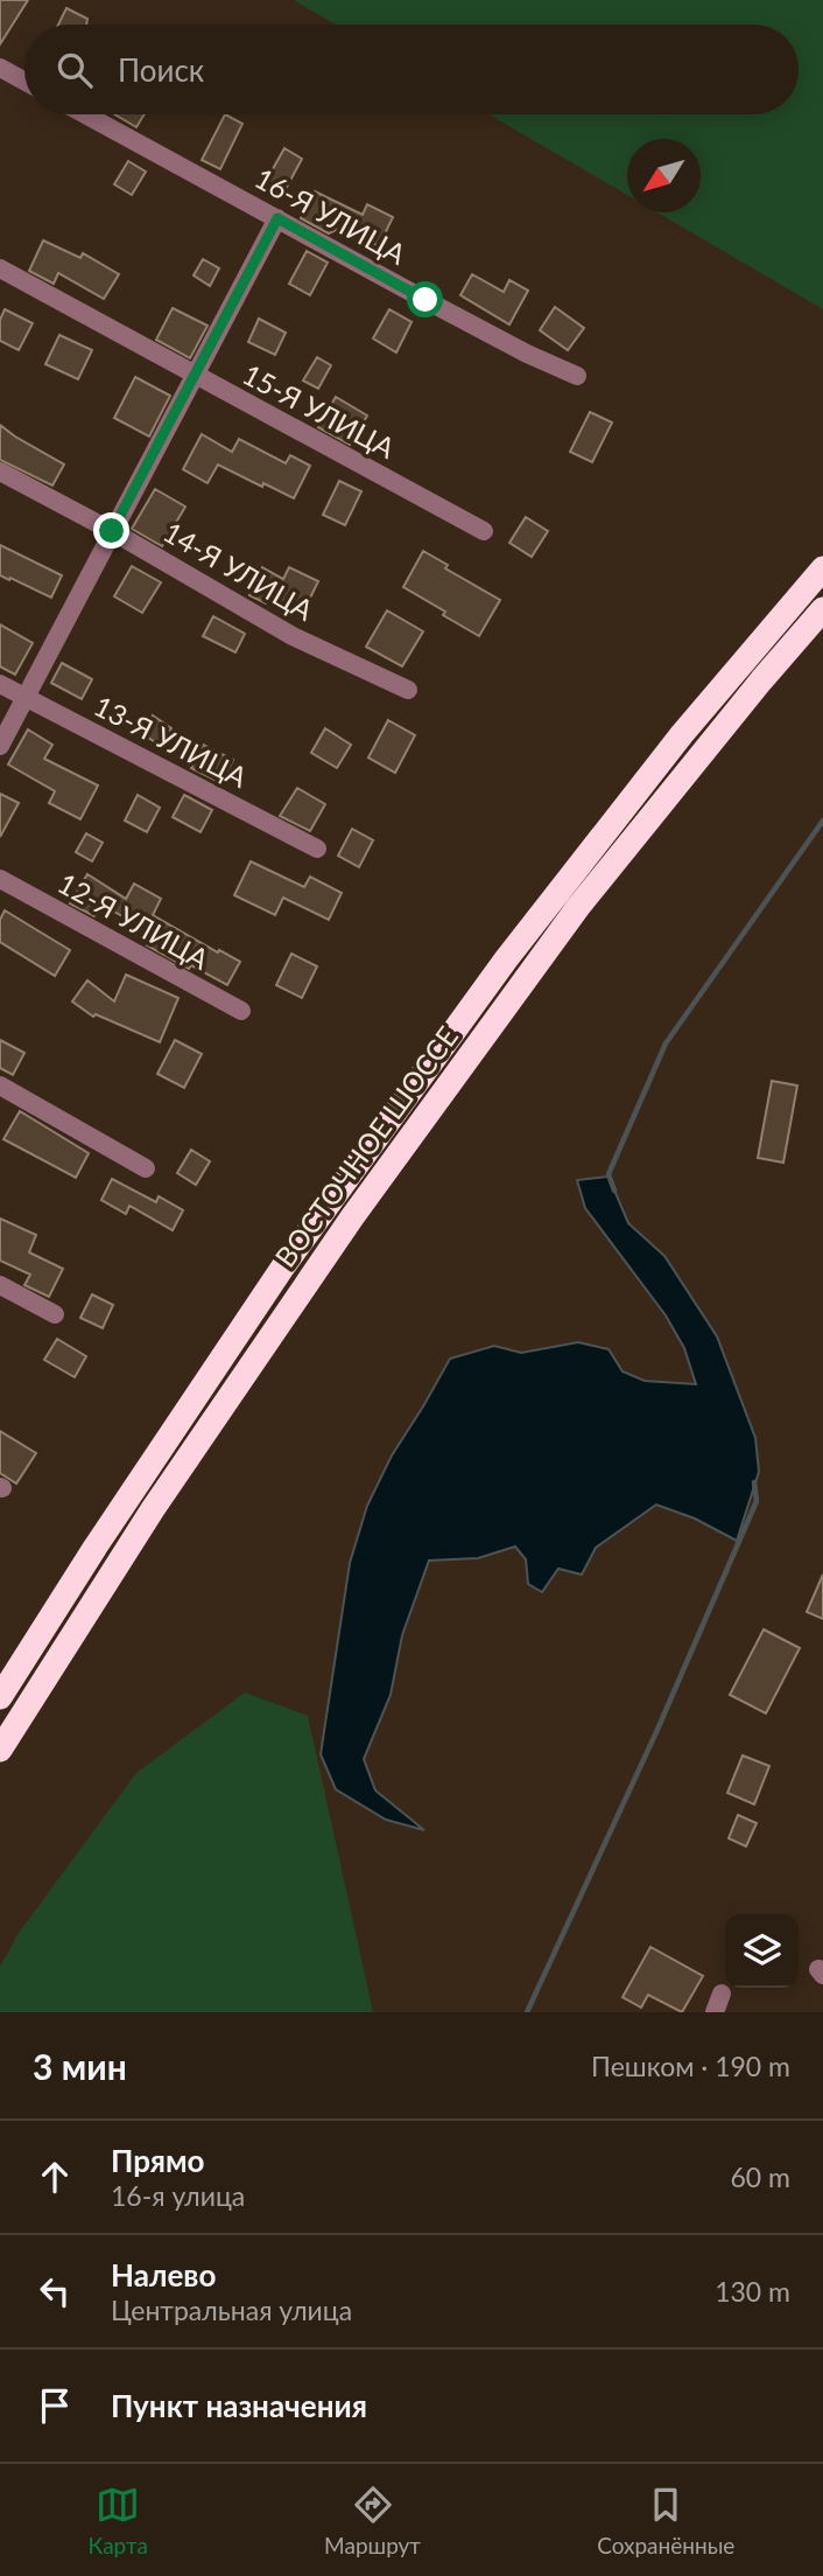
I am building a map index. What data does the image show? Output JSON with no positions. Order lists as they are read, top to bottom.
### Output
{
  "streets": {
    "highway": ["ВОСТОЧНОЕ ШОССЕ"],
    "street": [
      "16-Я УЛИЦА",
      "15-Я УЛИЦА",
      "14-Я УЛИЦА",
      "13-Я УЛИЦА",
      "12-Я УЛИЦА"
    ]
  },
  "north": "bottom left",
  "page": {
    "search": "Поиск",
    "heading": ["3 мин", "Пешком · 190 m"],
    "list": [
      ["Прямо", "16-я улица", "60 m"],
      ["Налево", "Центральная улица", "130 m"],
      "Пункт назначения"
    ],
    "nav": ["Карта", "Маршрут", "Сохранённые"]
  }
}
